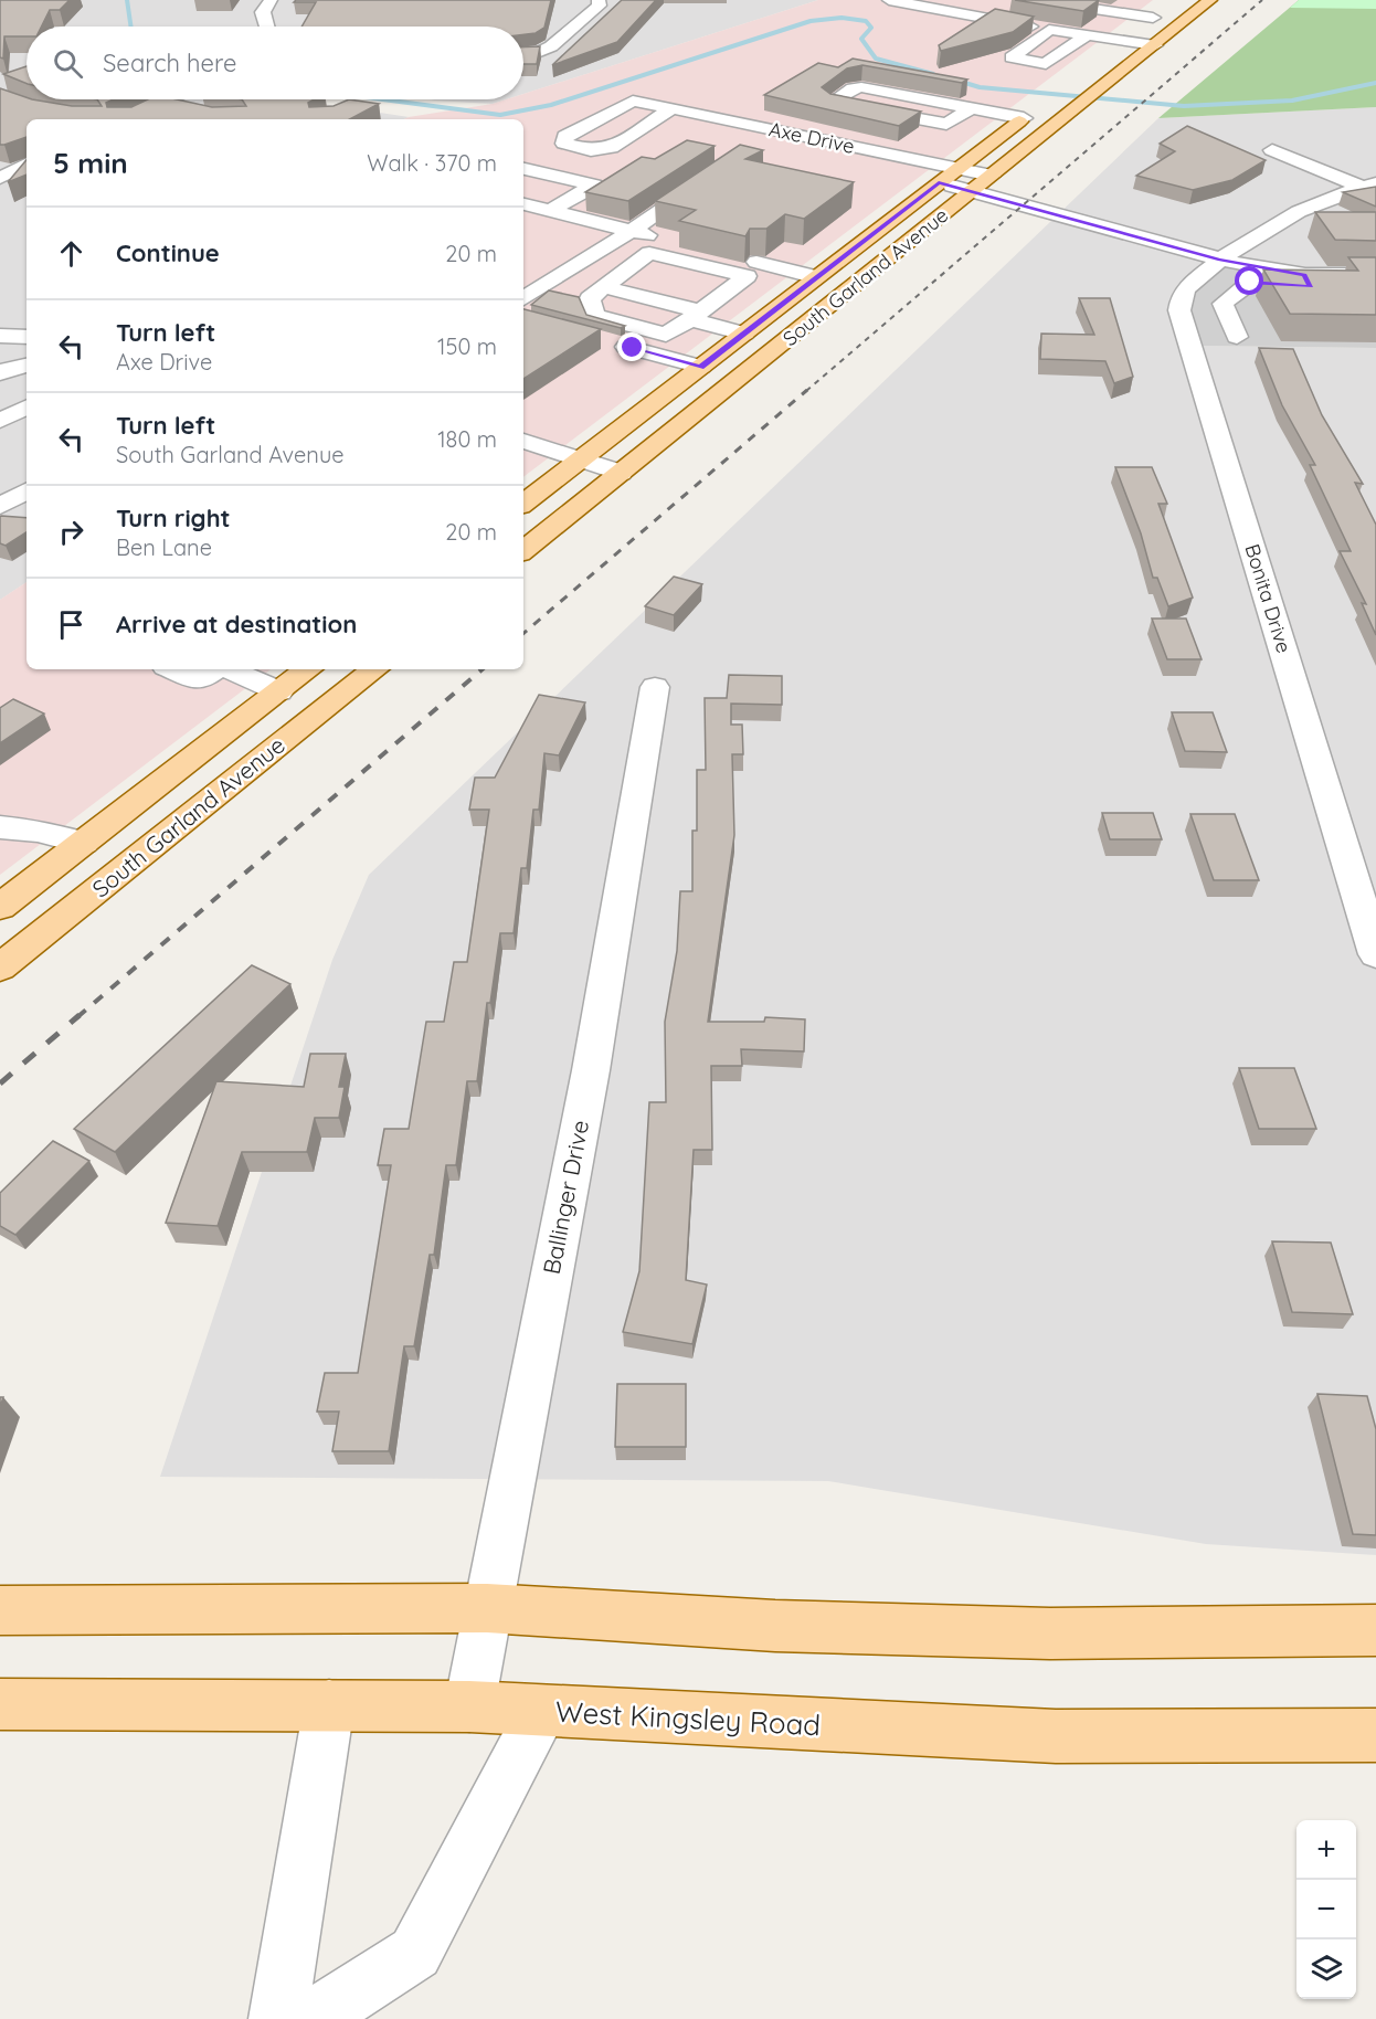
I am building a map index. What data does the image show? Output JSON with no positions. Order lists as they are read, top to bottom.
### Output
{
  "streets": {
    "main road": ["South Garland Avenue", "West Kingsley Road"],
    "street": ["Axe Drive", "Bonita Drive", "Ballinger Drive"]
  },
  "crossings": [
    ["Axe Drive", "South Garland Avenue"],
    ["Ballinger Drive", "West Kingsley Road"]
  ],
  "page": {
    "search": "Search here",
    "heading": ["5 min", "Walk · 370 m"],
    "list": [
      ["Continue", "20 m"],
      ["Turn left", "Axe Drive", "150 m"],
      ["Turn left", "South Garland Avenue", "180 m"],
      ["Turn right", "Ben Lane", "20 m"],
      "Arrive at destination"
    ],
    "map_buttons": ["+", "−"]
  }
}
